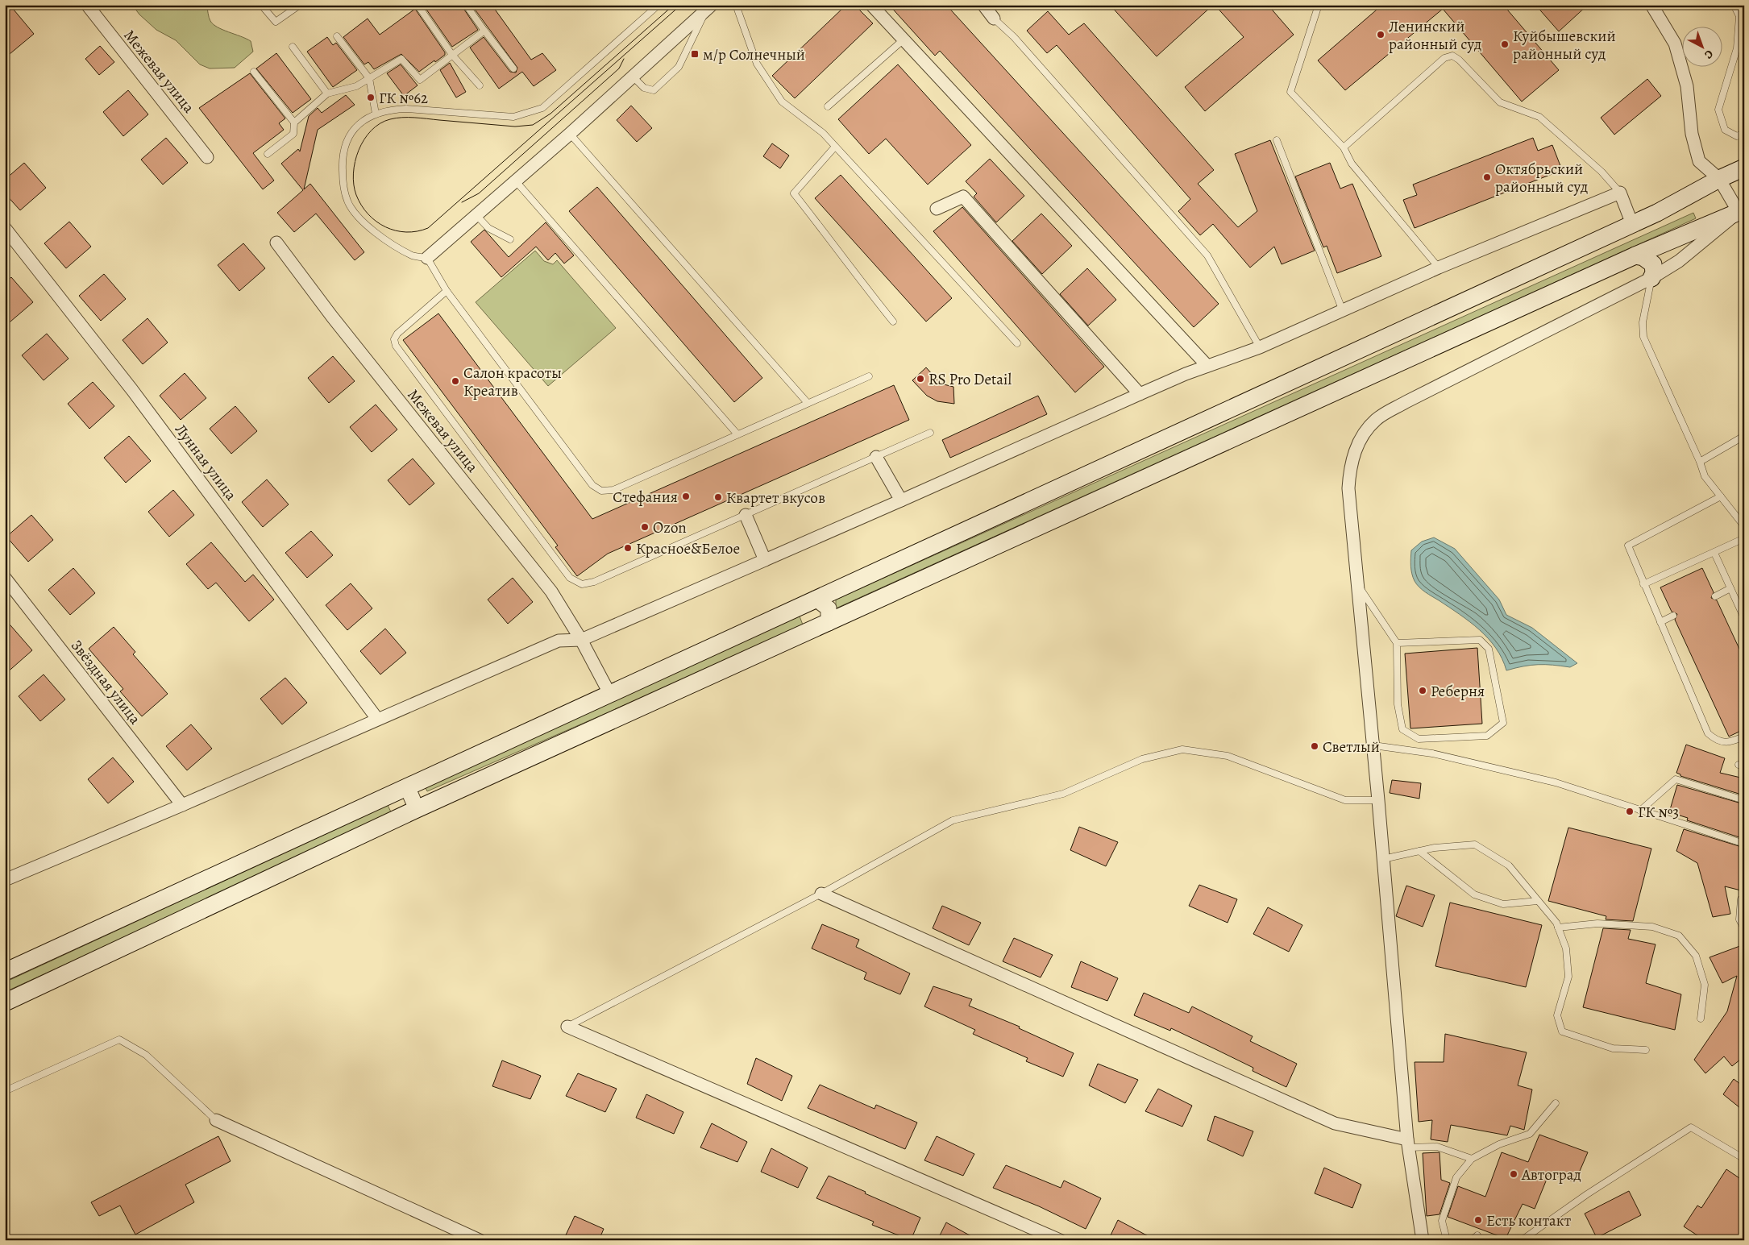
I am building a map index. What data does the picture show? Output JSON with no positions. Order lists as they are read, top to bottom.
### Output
{
  "streets": {
    "street": ["Межевая улица", "Лунная улица", "Звёздная улица"]
  },
  "places": {
    "other": [
      "Ленинский районный суд",
      "Куйбышевский районный суд",
      "ГК №62",
      "Октябрьский районный суд",
      "RS Pro Detail",
      "Салон красоты Креатив",
      "Стефания",
      "Квартет вкусов",
      "Ozon",
      "Красное&Белое",
      "Реберня",
      "Светлый",
      "ГК №3",
      "Автоград",
      "Есть контакт"
    ],
    "transit": ["м/р Солнечный"]
  },
  "north": "bottom right"
}
